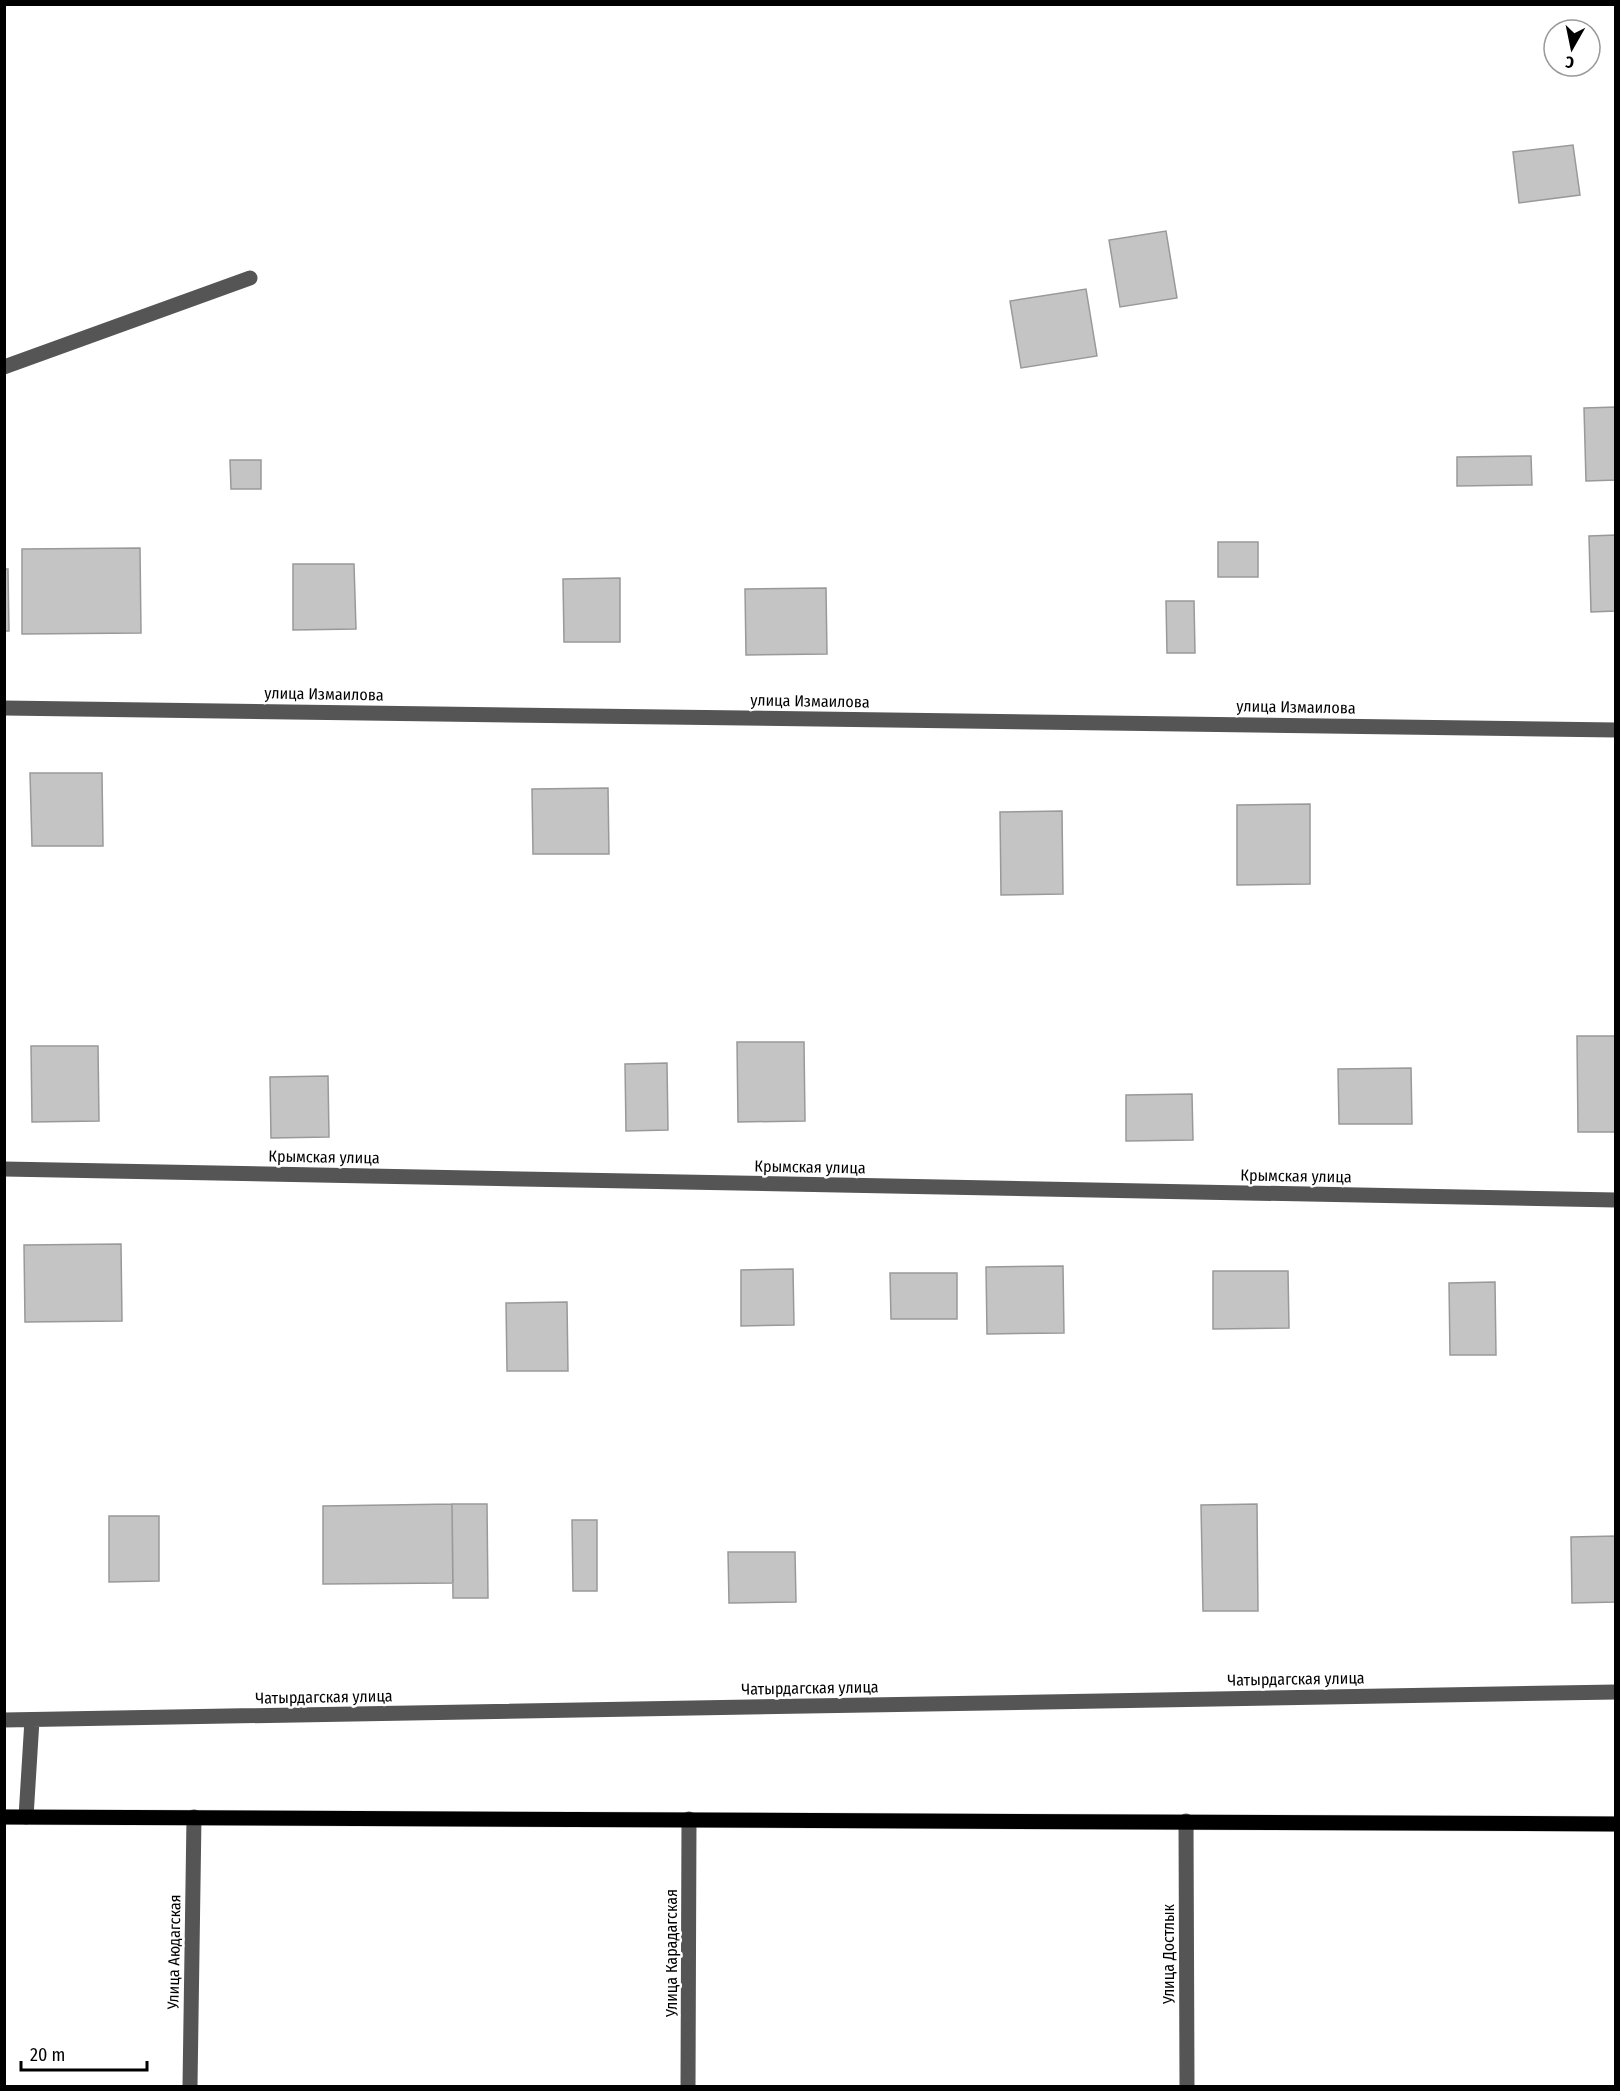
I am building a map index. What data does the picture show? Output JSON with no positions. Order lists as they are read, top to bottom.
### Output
{
  "streets": {
    "street": [
      "улица Измаилова",
      "Крымская улица",
      "Чатырдагская улица",
      "Улица Аюдагская",
      "Улица Карадагская",
      "Улица Достлык"
    ]
  },
  "scale_bar": "20 m",
  "north": "bottom"
}
